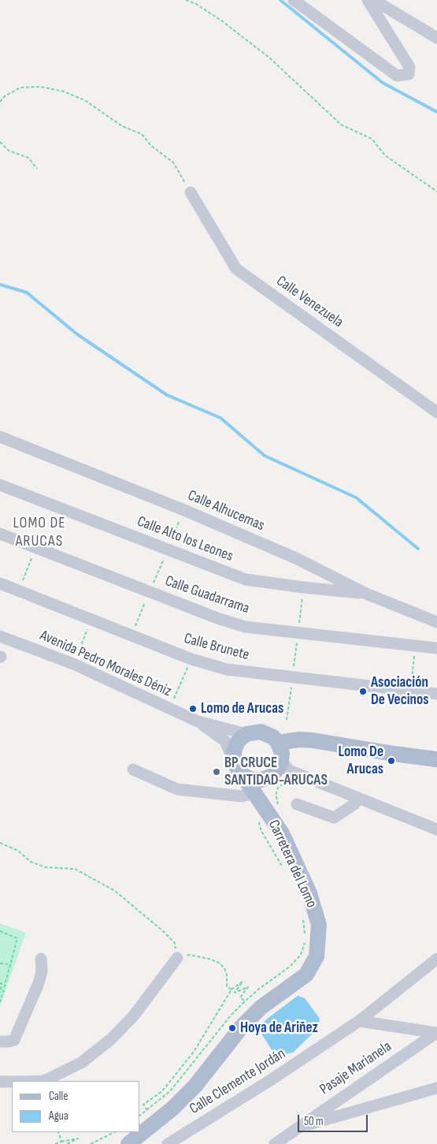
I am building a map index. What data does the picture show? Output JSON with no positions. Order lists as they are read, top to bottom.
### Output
{
  "streets": {
    "main road": ["Carretera del Lomo"],
    "street": [
      "Calle Venezuela",
      "Calle Alhucemas",
      "Calle Alto los Leones",
      "Calle Guadarrama",
      "Calle Brunete",
      "Avenida Pedro Morales Déniz",
      "Pasaje Marianela",
      "Calle Clemente Jordán"
    ]
  },
  "crossings": [
    ["Calle Alhucemas", "Calle Alto los Leones"]
  ],
  "districts": ["LOMO DE ARUCAS"],
  "places": [
    "Asociación De Vecinos",
    "Lomo de Arucas",
    "Lomo De Arucas",
    "BP CRUCE SANTIDAD-ARUCAS",
    "Hoya de Ariñez"
  ],
  "legend": ["Calle", "Agua"],
  "scale_bar": "50 m"
}
